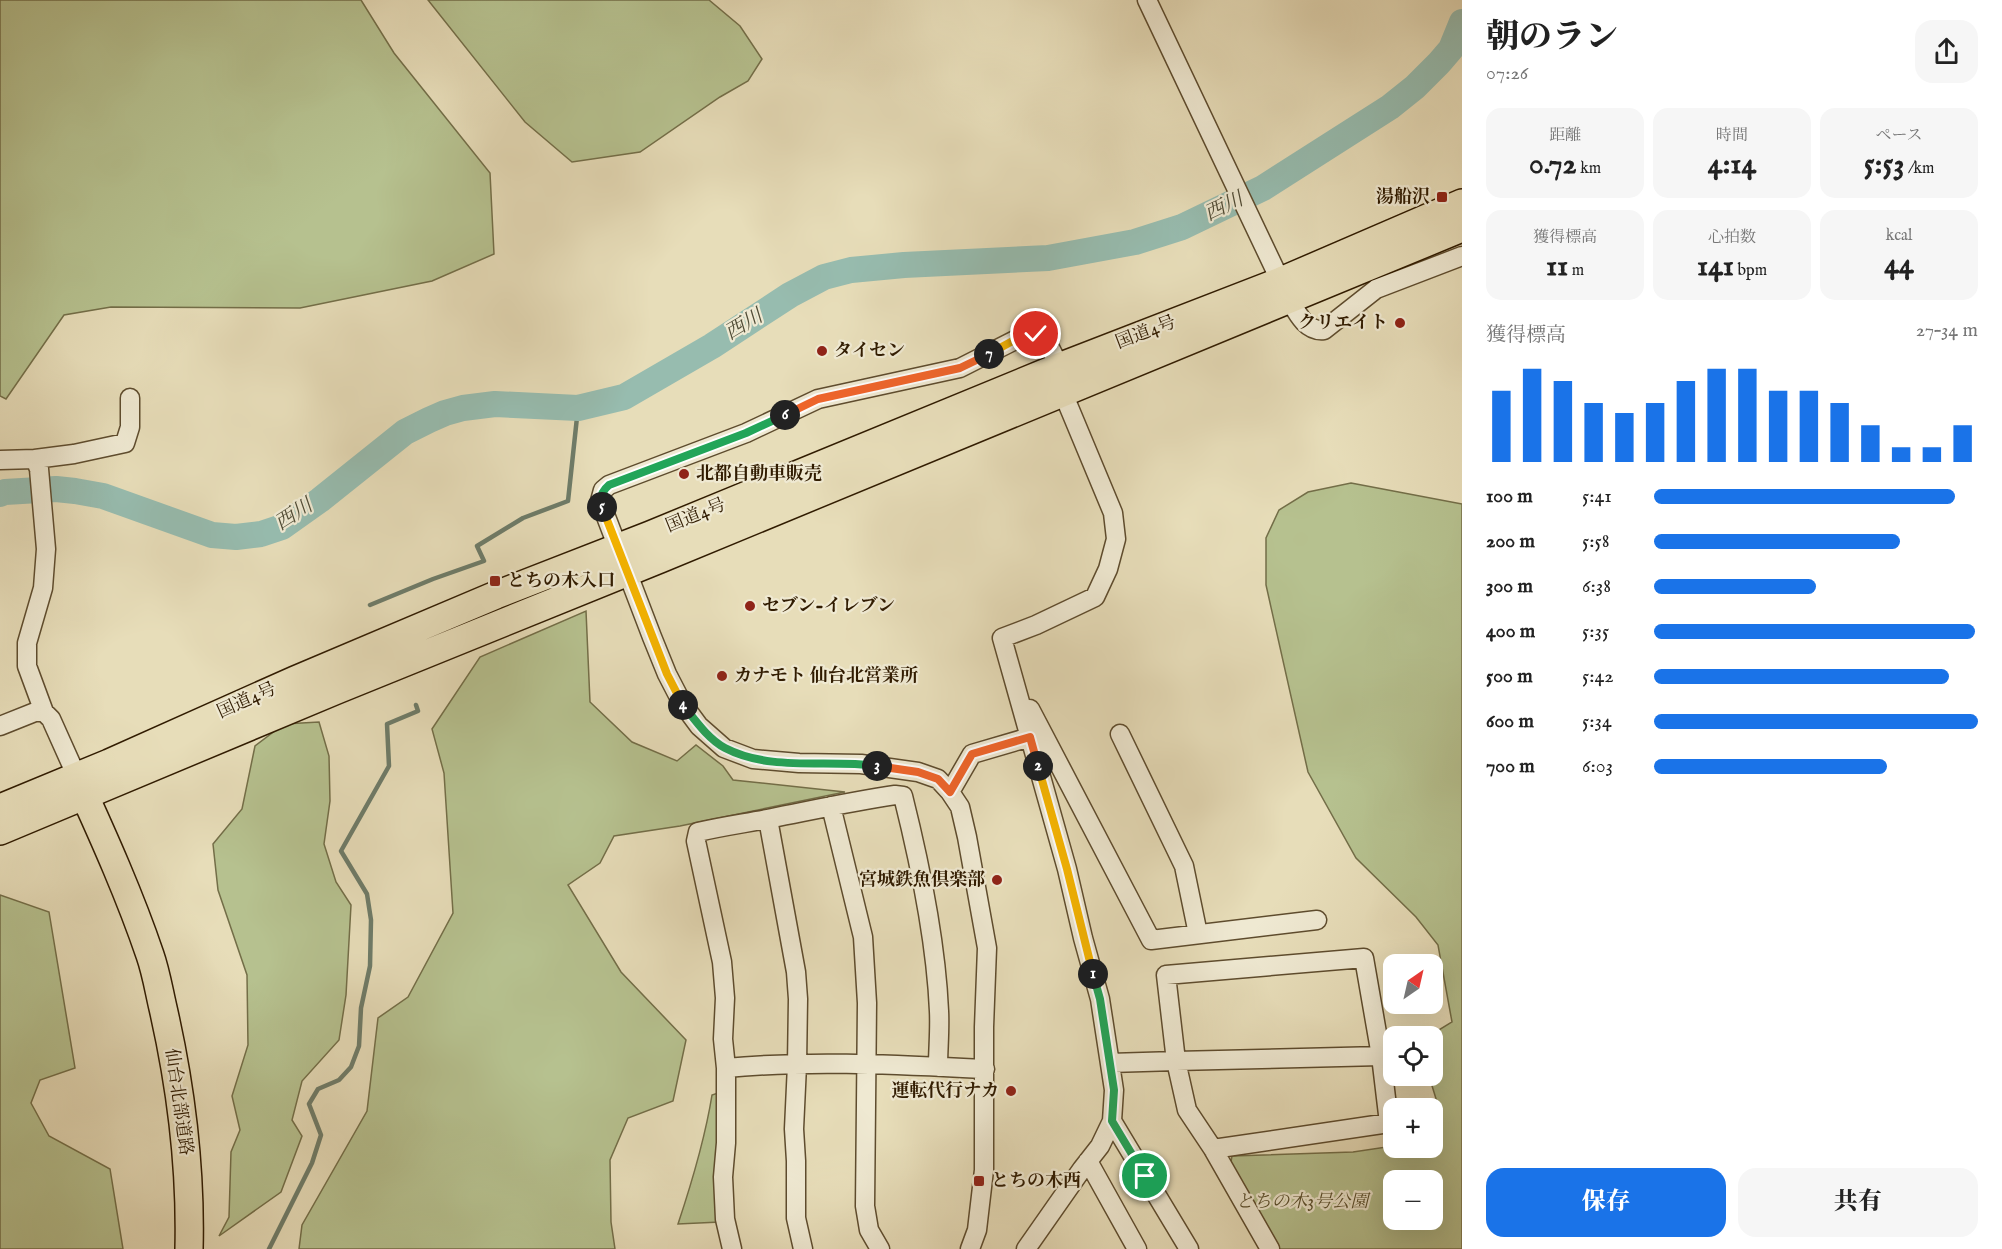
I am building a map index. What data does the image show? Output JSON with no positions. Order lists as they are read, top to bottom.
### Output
{
  "streets": {
    "highway": ["国道4号", "仙台北部道路"]
  },
  "crossings": [
    ["国道4号", "仙台北部道路"]
  ],
  "water": ["西川"],
  "parks": ["とちの木3号公園"],
  "places": {
    "transit": ["湯船沢", "とちの木入口", "とちの木西"],
    "other": [
      "クリエイト",
      "タイセン",
      "北都自動車販売",
      "セブン-イレブン",
      "カナモト 仙台北営業所",
      "宮城鉄魚倶楽部",
      "運転代行ナカ"
    ]
  },
  "north": "top right",
  "page": {
    "heading": ["朝のラン", "07:26"],
    "stats": [
      ["距離", "0.72 km"],
      ["時間", "4:14"],
      ["ペース", "5:53 /km"],
      ["獲得標高", "11 m"],
      ["心拍数", "141 bpm"],
      ["kcal", "44"]
    ],
    "chart": ["獲得標高", "27–34 m"],
    "pins": [
      "7",
      "6",
      "5",
      "4",
      "2",
      "3",
      "1"
    ],
    "list": [
      {
        "name": "100 m",
        "note": "5:41"
      },
      {
        "name": "200 m",
        "note": "5:58"
      },
      {
        "name": "300 m",
        "note": "6:38"
      },
      {
        "name": "400 m",
        "note": "5:35"
      },
      {
        "name": "500 m",
        "note": "5:42"
      },
      {
        "name": "600 m",
        "note": "5:34"
      },
      {
        "name": "700 m",
        "note": "6:03"
      }
    ],
    "map_buttons": ["+", "−"],
    "buttons": ["保存", "共有"]
  }
}
